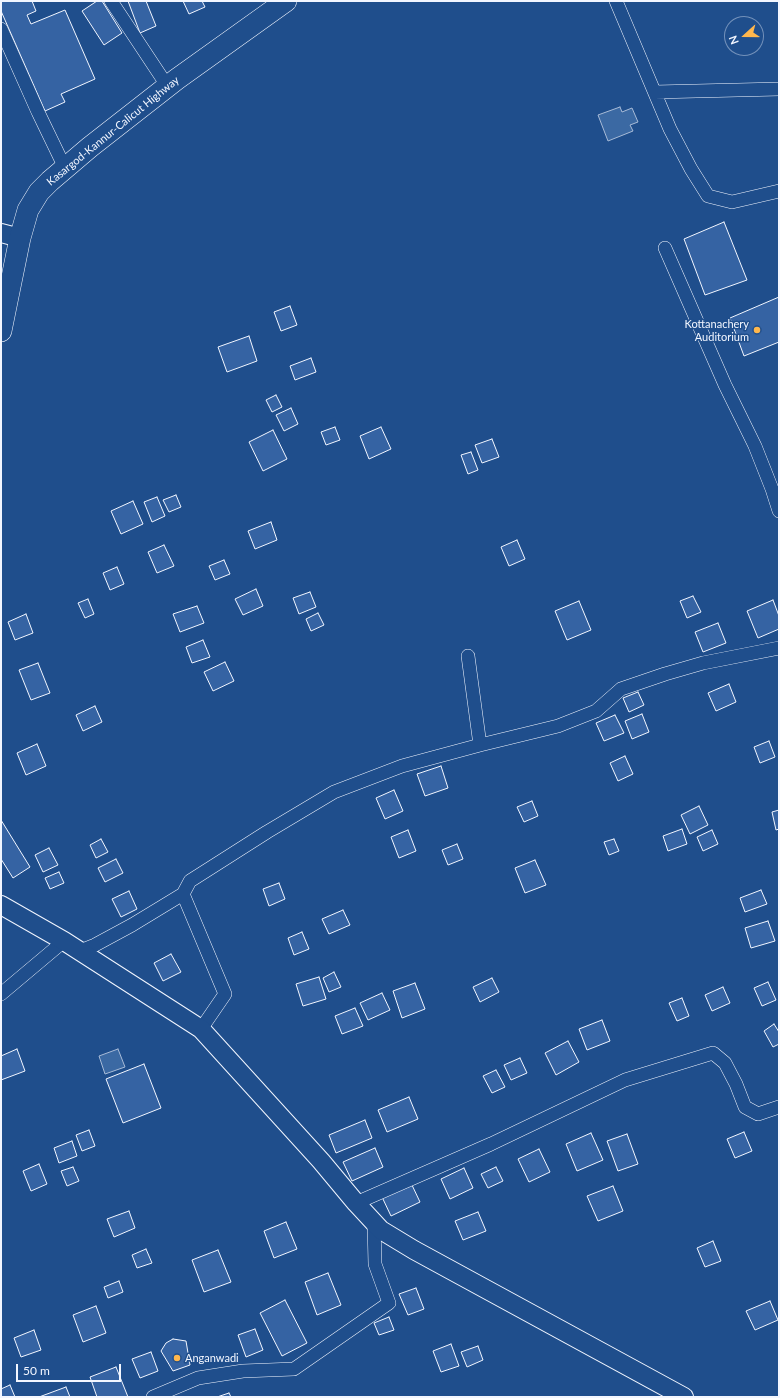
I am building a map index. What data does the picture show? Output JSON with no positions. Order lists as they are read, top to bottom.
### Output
{
  "streets": {
    "highway": ["Kasargod-Kannur-Calicut Highway"]
  },
  "places": ["Kottanachery Auditorium", "Anganwadi"],
  "scale_bar": "50 m",
  "north": "left"
}
